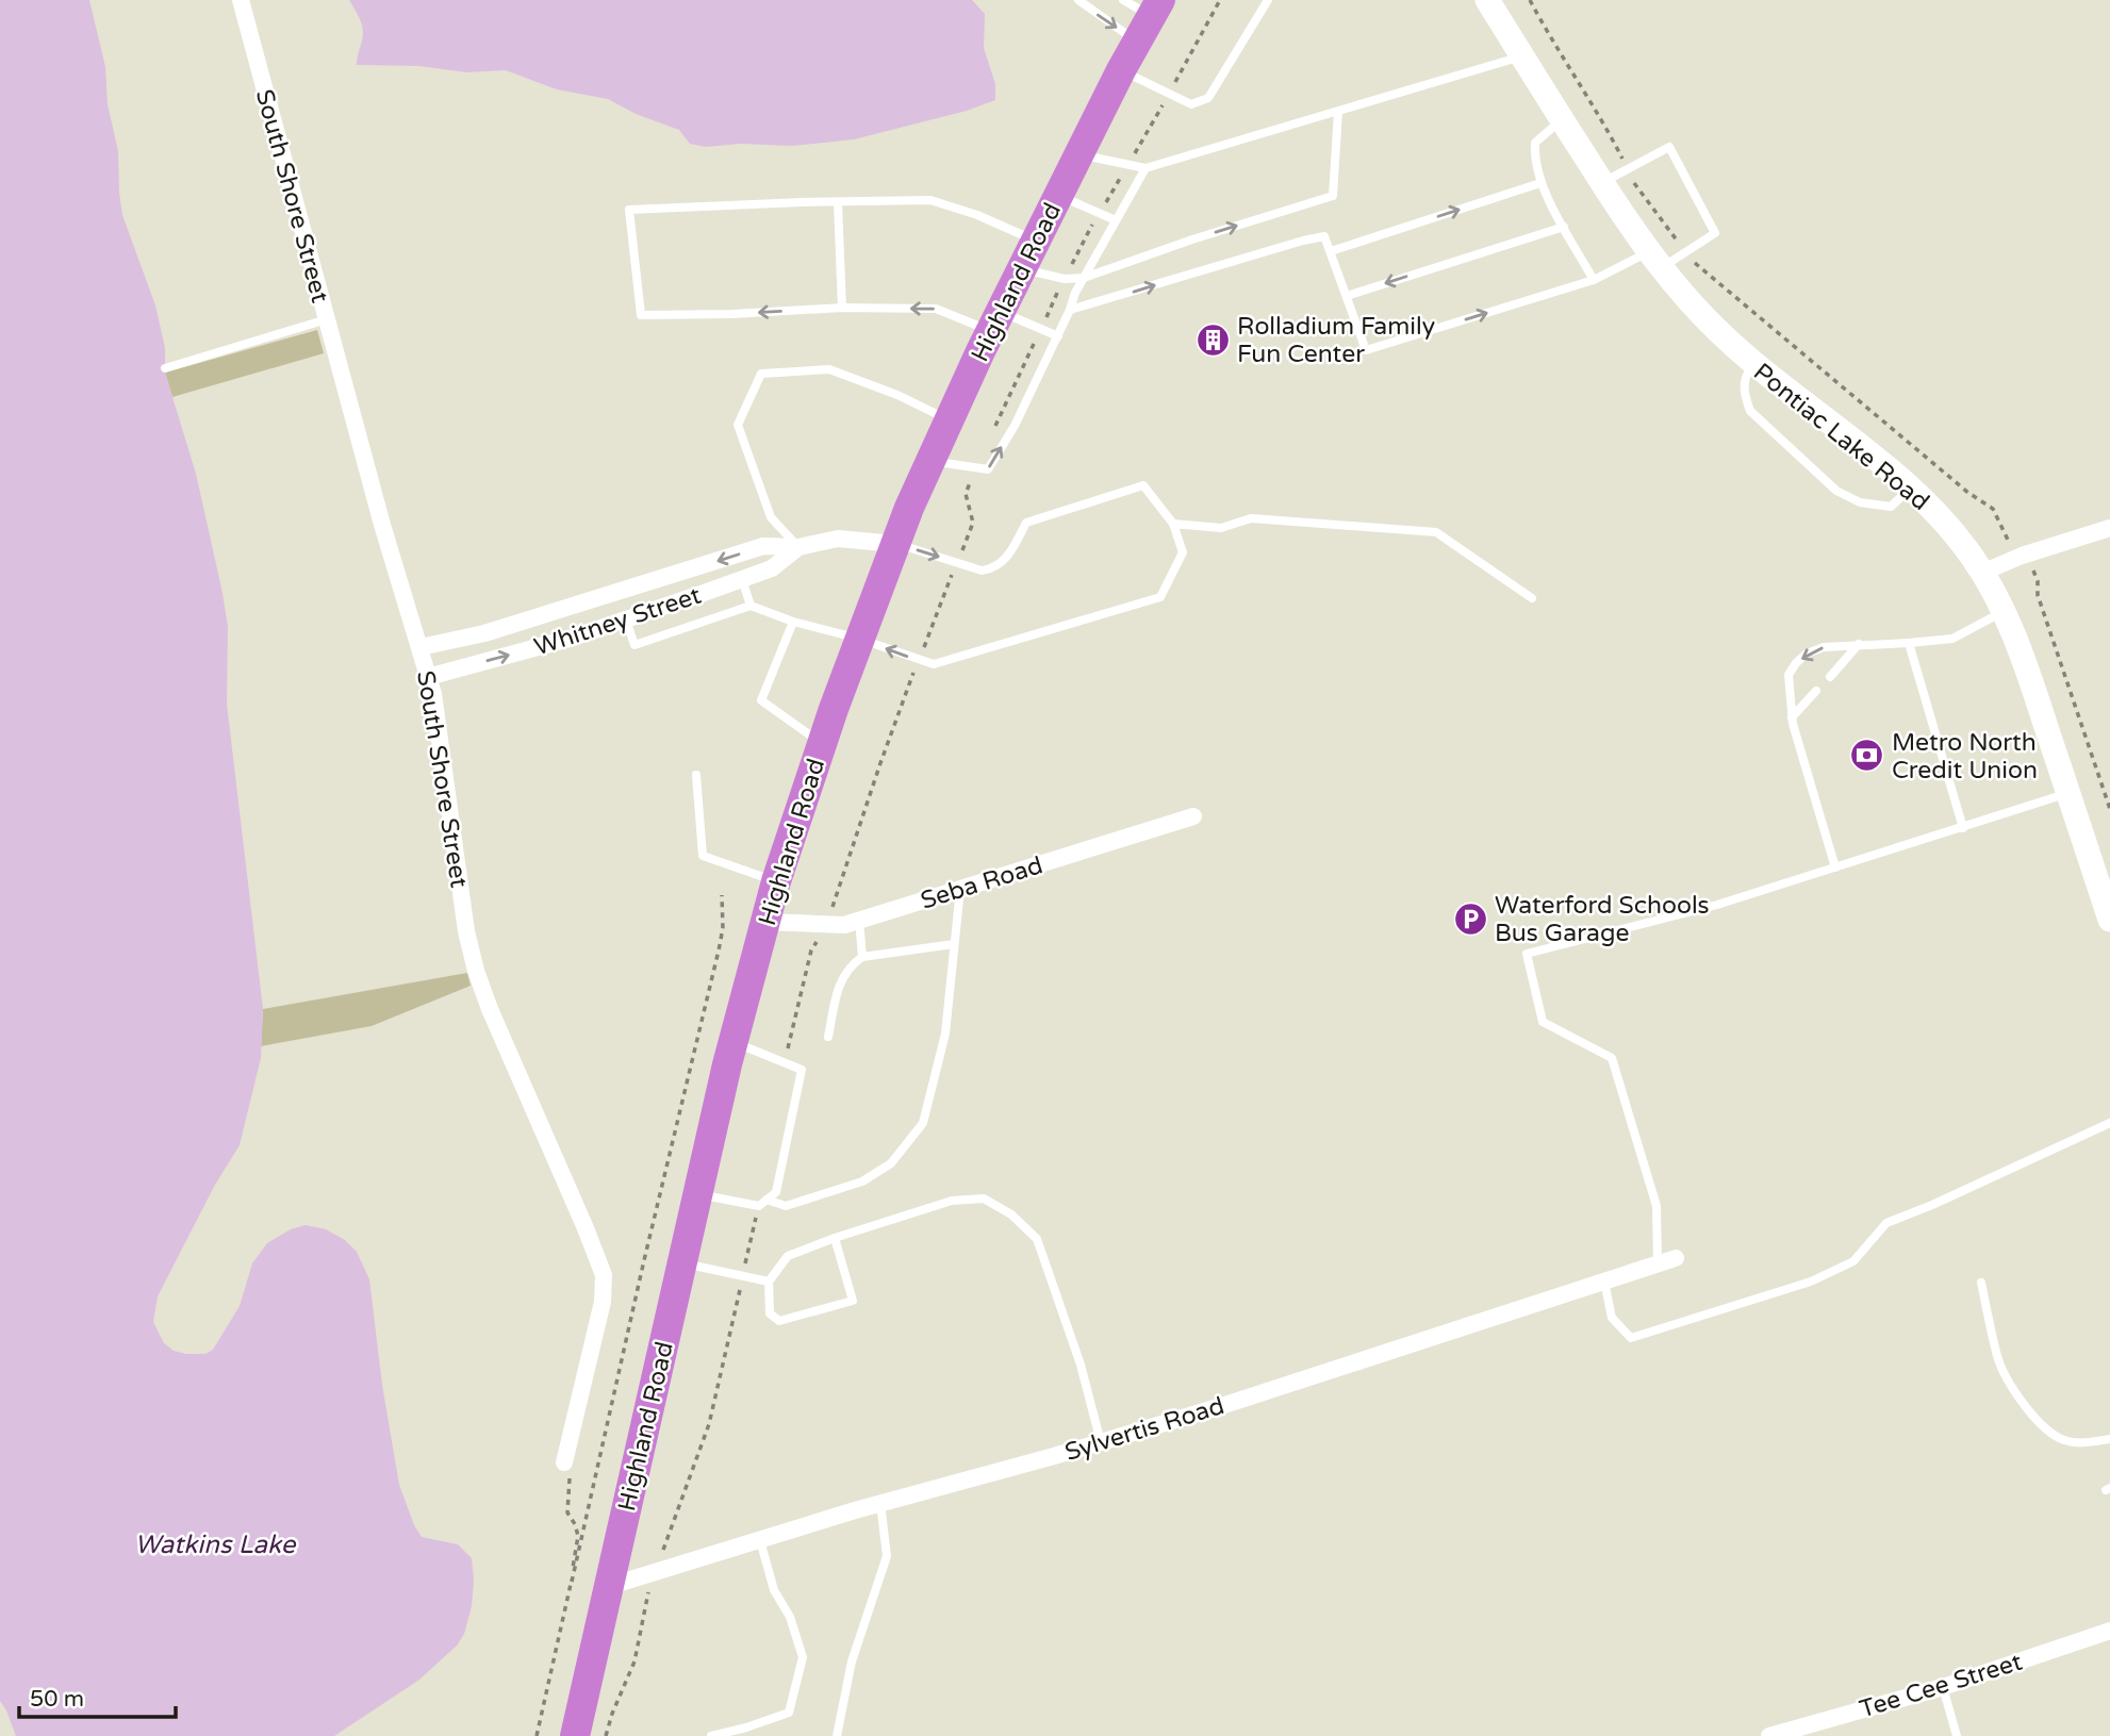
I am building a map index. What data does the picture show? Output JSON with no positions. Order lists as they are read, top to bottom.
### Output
{
  "streets": {
    "highway": ["Highland Road"],
    "street": [
      "South Shore Street",
      "Pontiac Lake Road",
      "Whitney Street",
      "Seba Road",
      "Sylvertis Road",
      "Tee Cee Street"
    ]
  },
  "crossings": [
    ["South Shore Street", "Whitney Street"],
    ["Highland Road", "Whitney Street"],
    ["Highland Road", "Seba Road"],
    ["Highland Road", "Sylvertis Road"]
  ],
  "water": ["Watkins Lake"],
  "places": {
    "building": ["Rolladium Family Fun Center"],
    "bank": ["Metro North Credit Union"],
    "parking": ["Waterford Schools Bus Garage"]
  },
  "scale_bar": "50 m"
}
